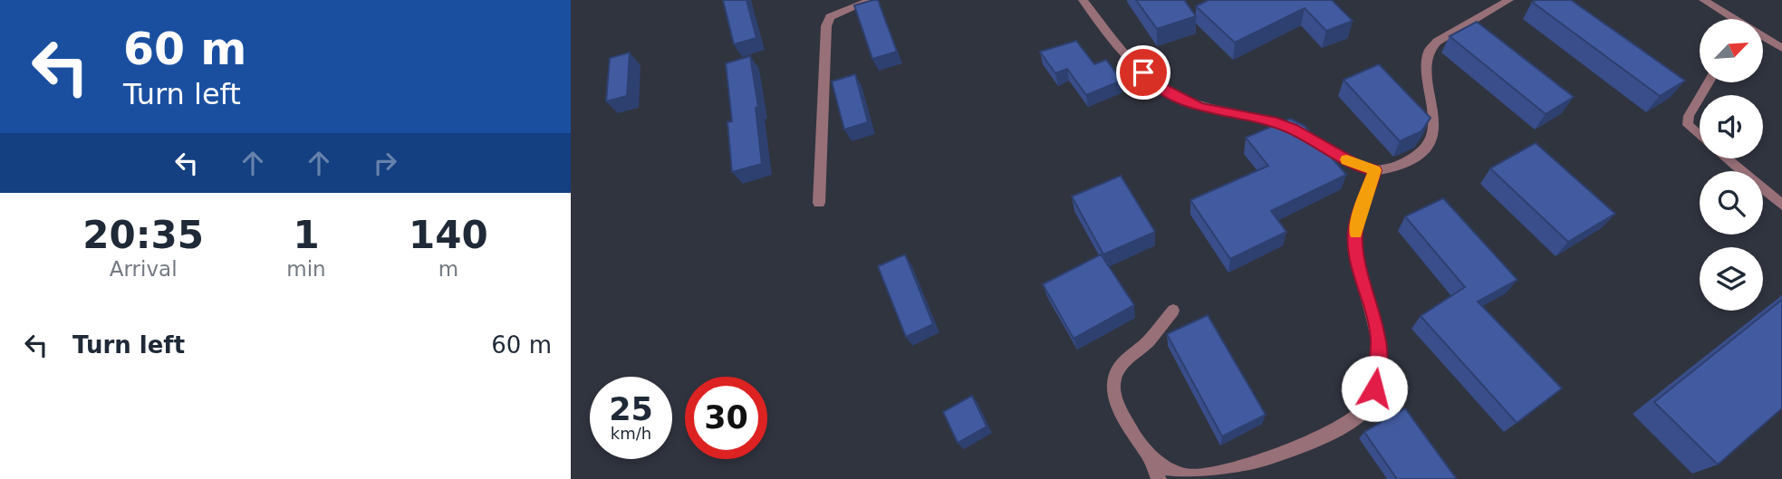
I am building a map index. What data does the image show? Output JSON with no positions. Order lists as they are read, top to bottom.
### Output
{
  "north": "top right",
  "page": {
    "turn": ["60 m", "Turn left"],
    "eta": [
      "20:35",
      "Arrival",
      "1",
      "min",
      "140",
      "m"
    ],
    "list": [
      {
        "name": "Turn left",
        "value": "60 m"
      }
    ],
    "speed": "25 km/h",
    "limit": "30"
  }
}
